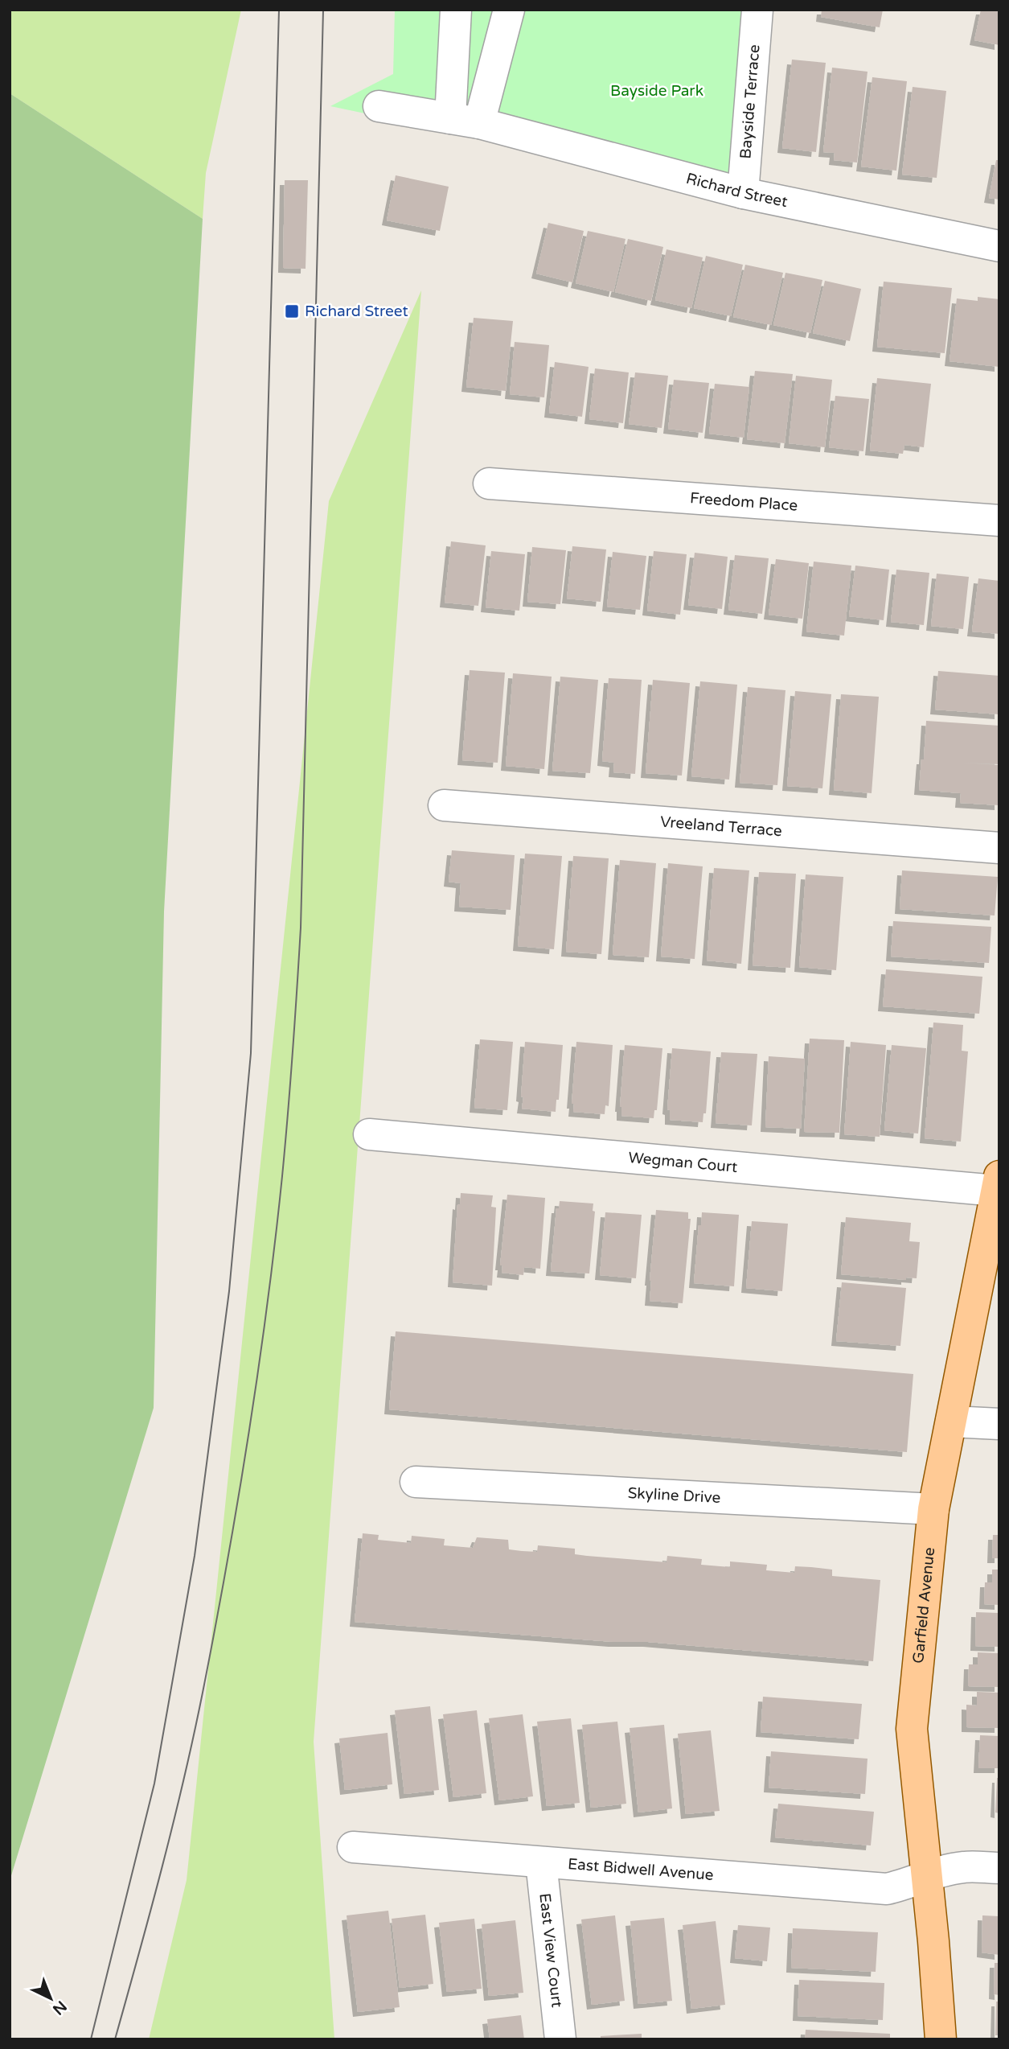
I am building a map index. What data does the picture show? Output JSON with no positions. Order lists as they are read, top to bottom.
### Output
{
  "streets": {
    "main road": ["Garfield Avenue"],
    "street": [
      "Bayside Terrace",
      "Richard Street",
      "Freedom Place",
      "Vreeland Terrace",
      "Wegman Court",
      "Skyline Drive",
      "East Bidwell Avenue",
      "East View Court"
    ]
  },
  "crossings": [
    ["Bayside Terrace", "Richard Street"],
    ["Wegman Court", "Garfield Avenue"],
    ["Skyline Drive", "Garfield Avenue"],
    ["Garfield Avenue", "East Bidwell Avenue"],
    ["East Bidwell Avenue", "East View Court"]
  ],
  "parks": ["Bayside Park"],
  "places": {
    "transit": ["Richard Street"]
  },
  "north": "bottom right"
}
